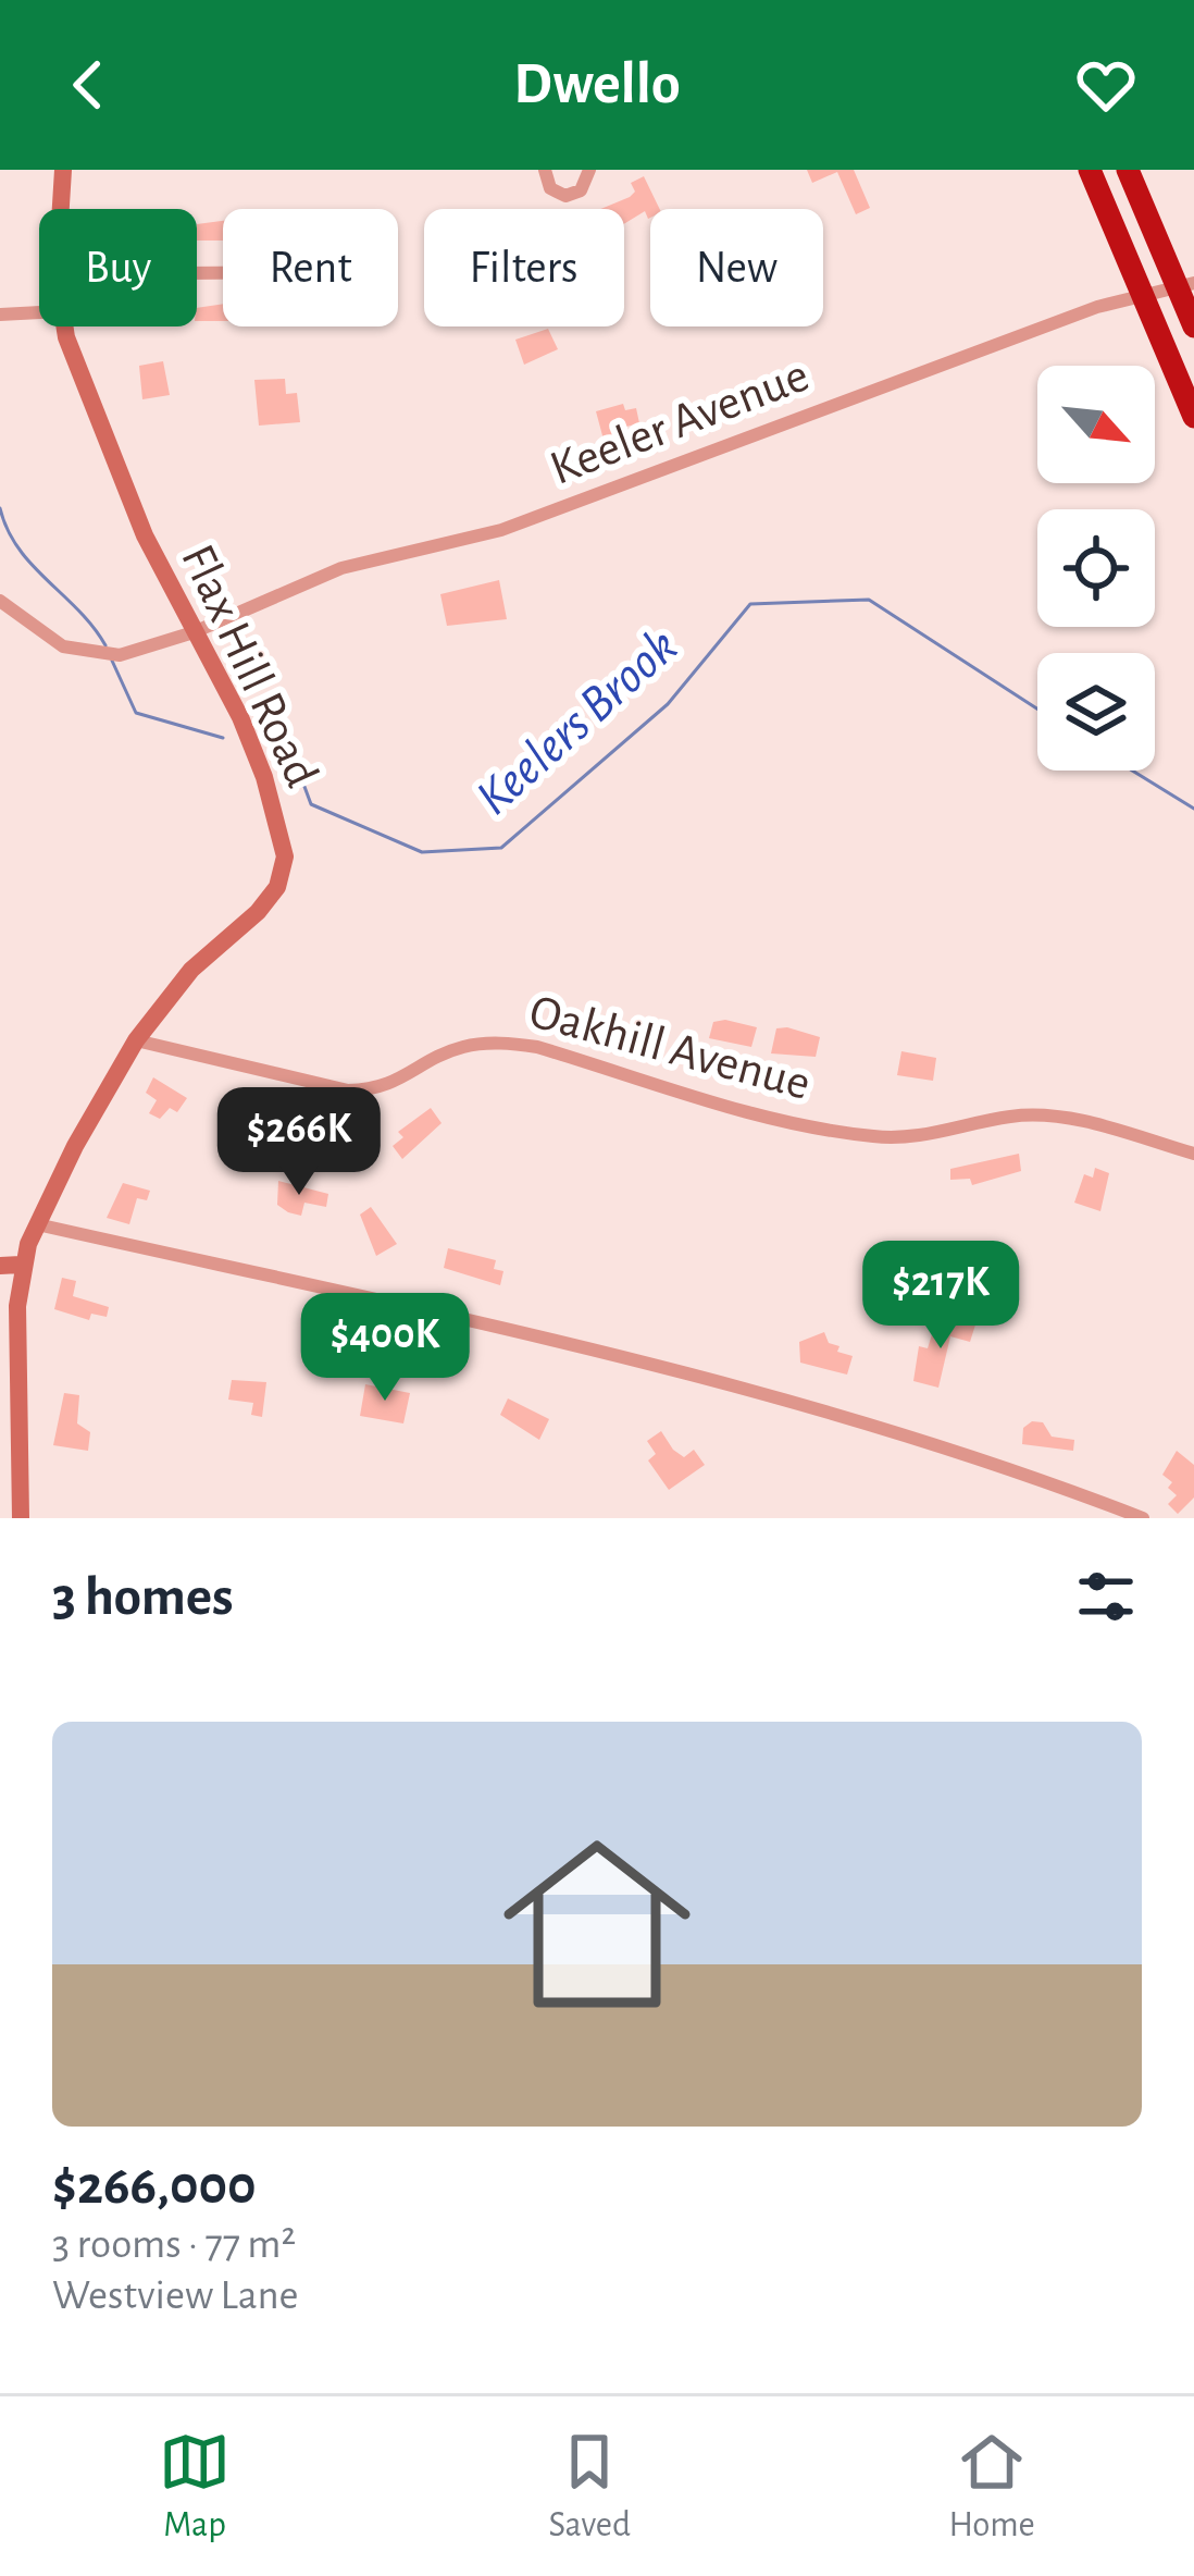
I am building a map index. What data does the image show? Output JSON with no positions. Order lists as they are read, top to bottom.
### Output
{
  "streets": {
    "main road": ["Flax Hill Road"],
    "street": ["Keeler Avenue", "Oakhill Avenue"]
  },
  "crossings": [
    ["Keeler Avenue", "Flax Hill Road"],
    ["Flax Hill Road", "Oakhill Avenue"]
  ],
  "water": ["Keelers Brook"],
  "north": "bottom right",
  "page": {
    "header": "Dwello",
    "chip": [
      "Buy",
      "Rent",
      "Filters",
      "New"
    ],
    "price": ["$266K", "$217K", "$400K"],
    "heading": "3 homes",
    "list": [
      {
        "name": "$266,000",
        "note": "3 rooms · 77 m² · Westview Lane"
      }
    ],
    "tabs": ["Map", "Saved", "Home"]
  }
}
